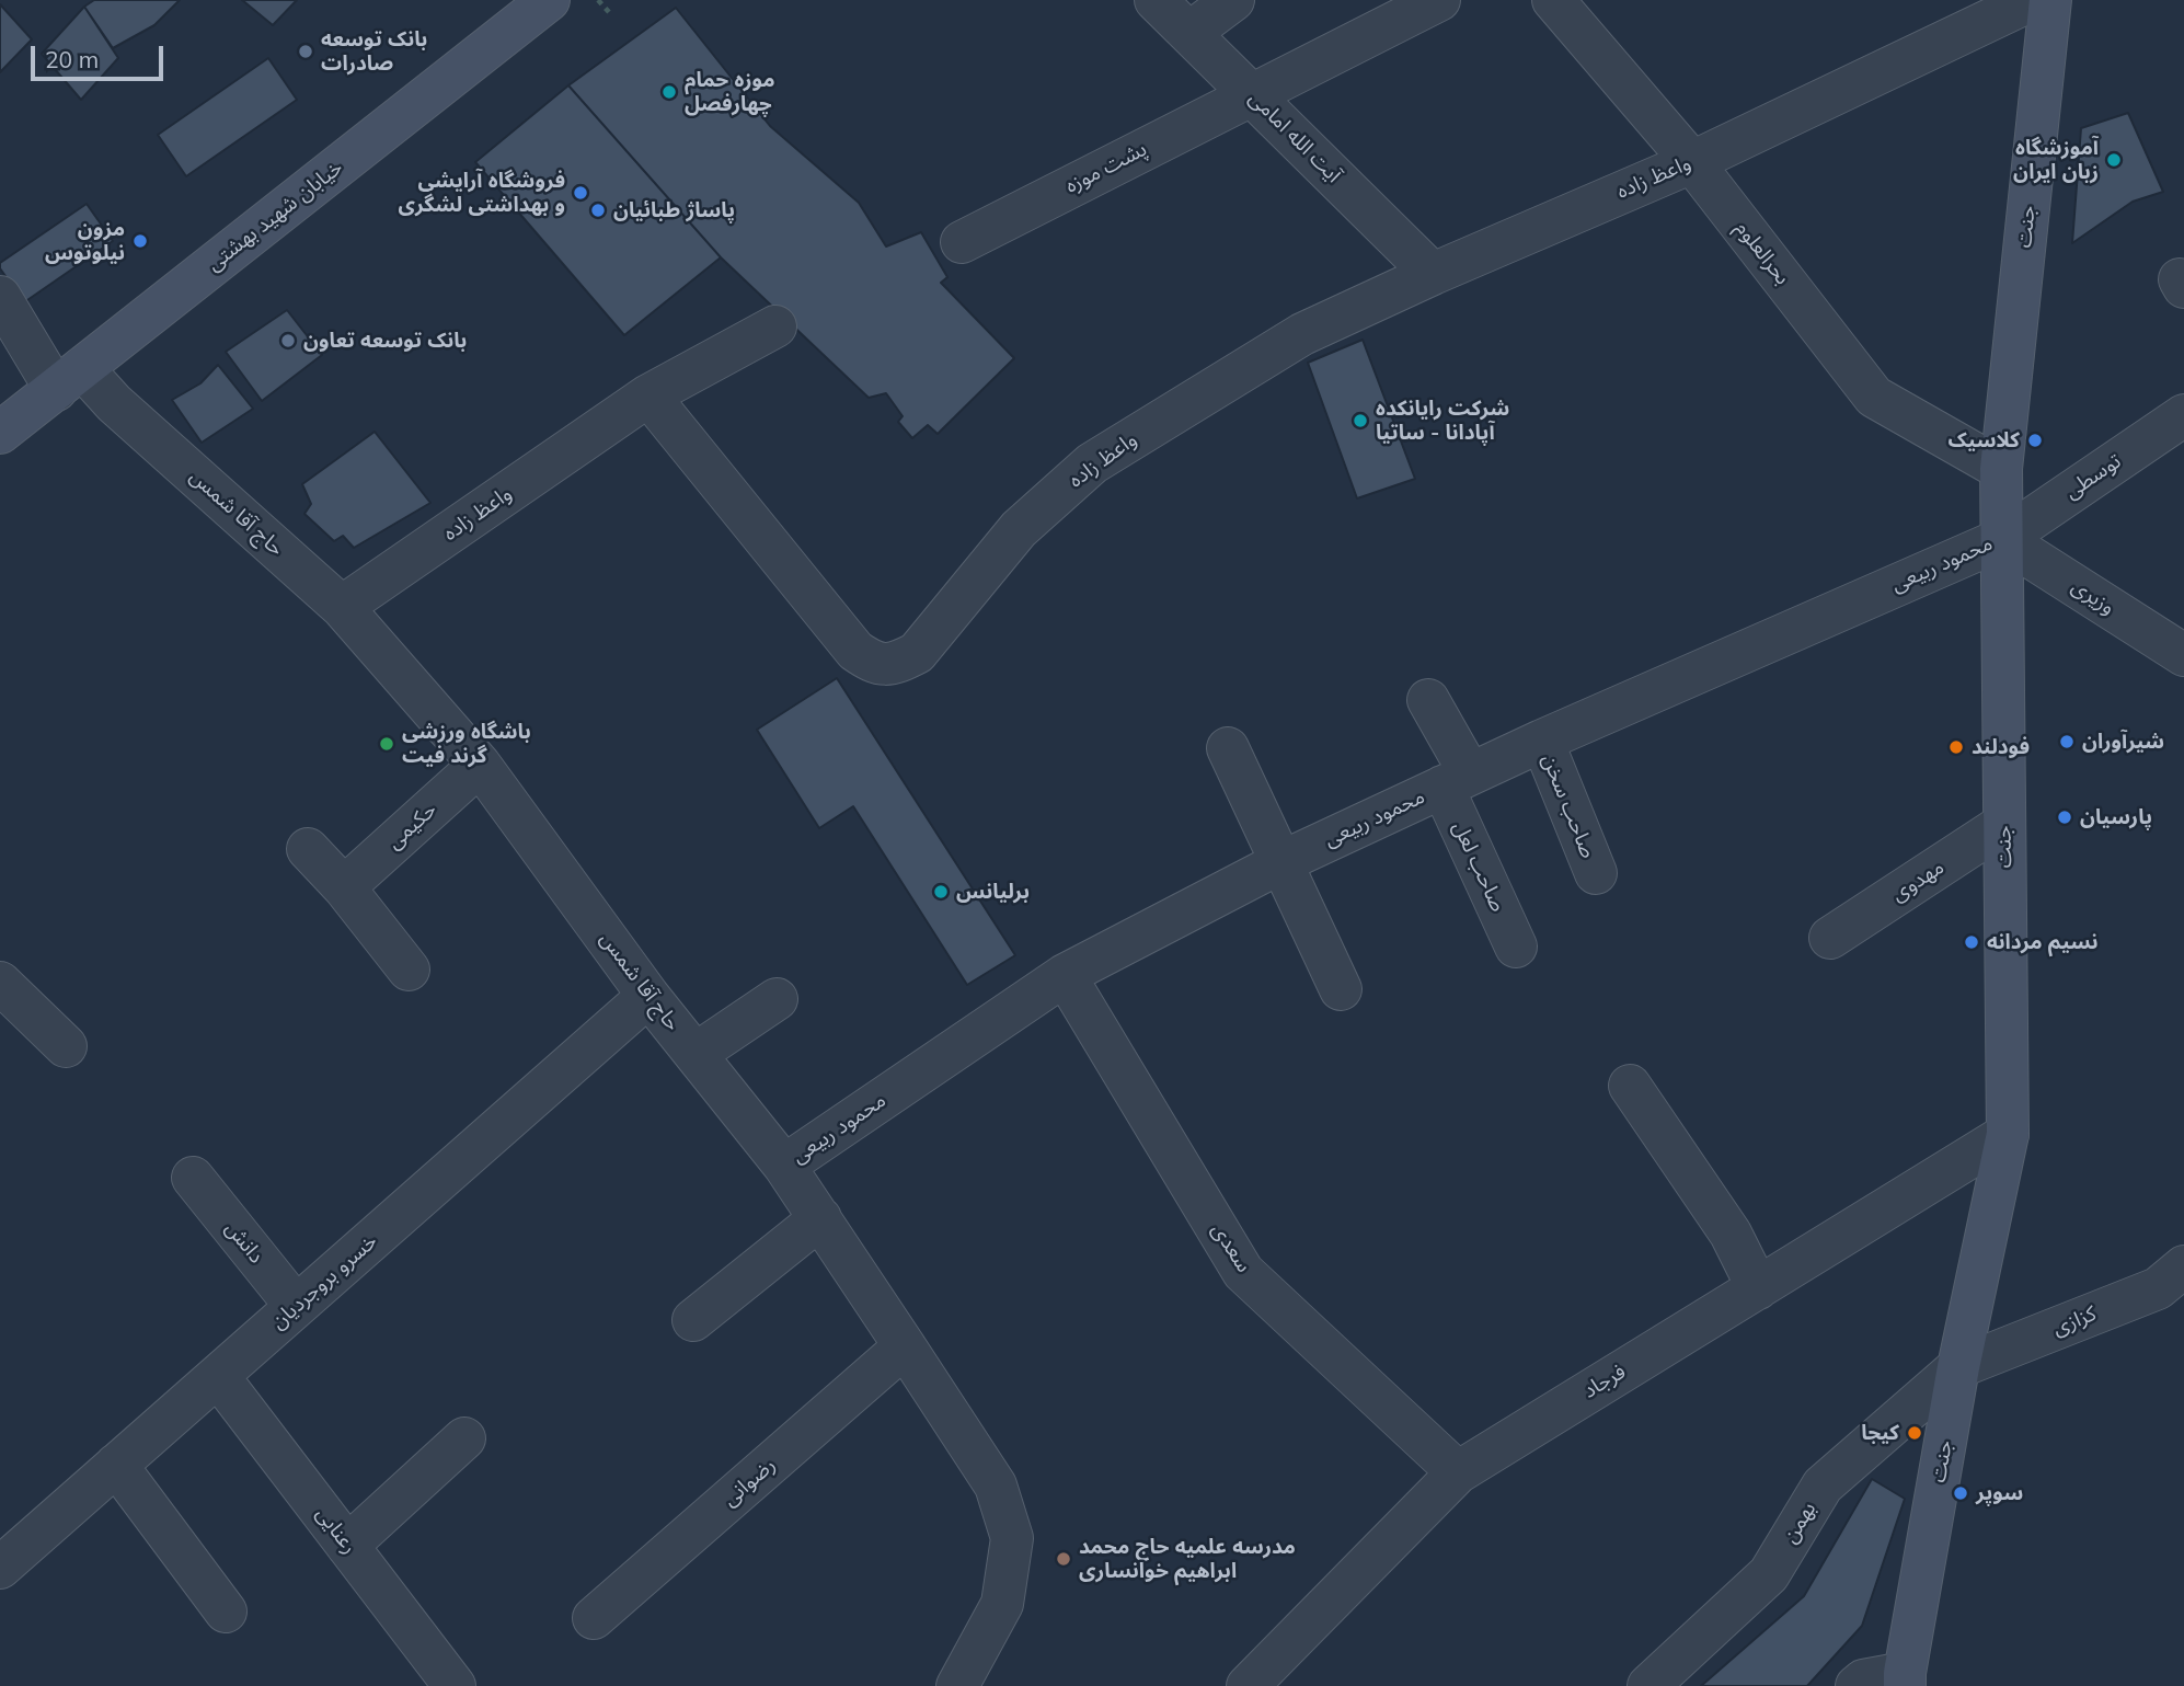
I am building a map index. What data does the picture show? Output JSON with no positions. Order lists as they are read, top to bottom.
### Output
{
  "streets": {
    "street": [
      "آیت الله امامی",
      "پشت موزه",
      "واعظ زاده",
      "خیابان شهید بهشتی",
      "جنت",
      "بحرالعلوم",
      "توسطی",
      "حاج آقا شمس",
      "محمود ربیعی",
      "وزیری",
      "صاحب سخن",
      "حکیمی",
      "صاحب لعل",
      "مهدوی",
      "دانش",
      "سعدی",
      "خسرو بروجردیان",
      "کزازی",
      "فرجاد",
      "رضوانی",
      "بهمن",
      "رعنایی"
    ]
  },
  "crossings": [
    ["آیت الله امامی", "پشت موزه"],
    ["آیت الله امامی", "واعظ زاده"],
    ["واعظ زاده", "بحرالعلوم"],
    ["واعظ زاده", "حاج آقا شمس"],
    ["خیابان شهید بهشتی", "حاج آقا شمس"],
    ["جنت", "بحرالعلوم"],
    ["جنت", "توسطی"],
    ["جنت", "محمود ربیعی"],
    ["جنت", "وزیری"],
    ["جنت", "مهدوی"],
    ["جنت", "کزازی"],
    ["جنت", "فرجاد"],
    ["جنت", "بهمن"],
    ["توسطی", "محمود ربیعی"],
    ["توسطی", "وزیری"],
    ["حاج آقا شمس", "محمود ربیعی"],
    ["حاج آقا شمس", "حکیمی"],
    ["حاج آقا شمس", "خسرو بروجردیان"],
    ["حاج آقا شمس", "رضوانی"],
    ["محمود ربیعی", "وزیری"],
    ["محمود ربیعی", "صاحب سخن"],
    ["محمود ربیعی", "صاحب لعل"],
    ["محمود ربیعی", "سعدی"],
    ["دانش", "خسرو بروجردیان"],
    ["سعدی", "فرجاد"],
    ["خسرو بروجردیان", "رعنایی"],
    ["کزازی", "بهمن"]
  ],
  "places": [
    "بانک توسعه صادرات",
    "موزه حمام چهارفصل",
    "آموزشگاه زبان ایران",
    "فروشگاه آرایشی و بهداشتی لشگری",
    "پاساژ طبائیان",
    "مزون نیلوتوس",
    "بانک توسعه تعاون",
    "شرکت رایانکده آپادانا - ساتیا",
    "کلاسیک",
    "شیرآوران",
    "باشگاه ورزشی گرند فیت",
    "فودلند",
    "پارسیان",
    "برلیانس",
    "نسیم مردانه",
    "کیجا",
    "سوپر",
    "مدرسه علمیه حاج محمد ابراهیم خوانساری"
  ],
  "scale_bar": "20 m"
}
